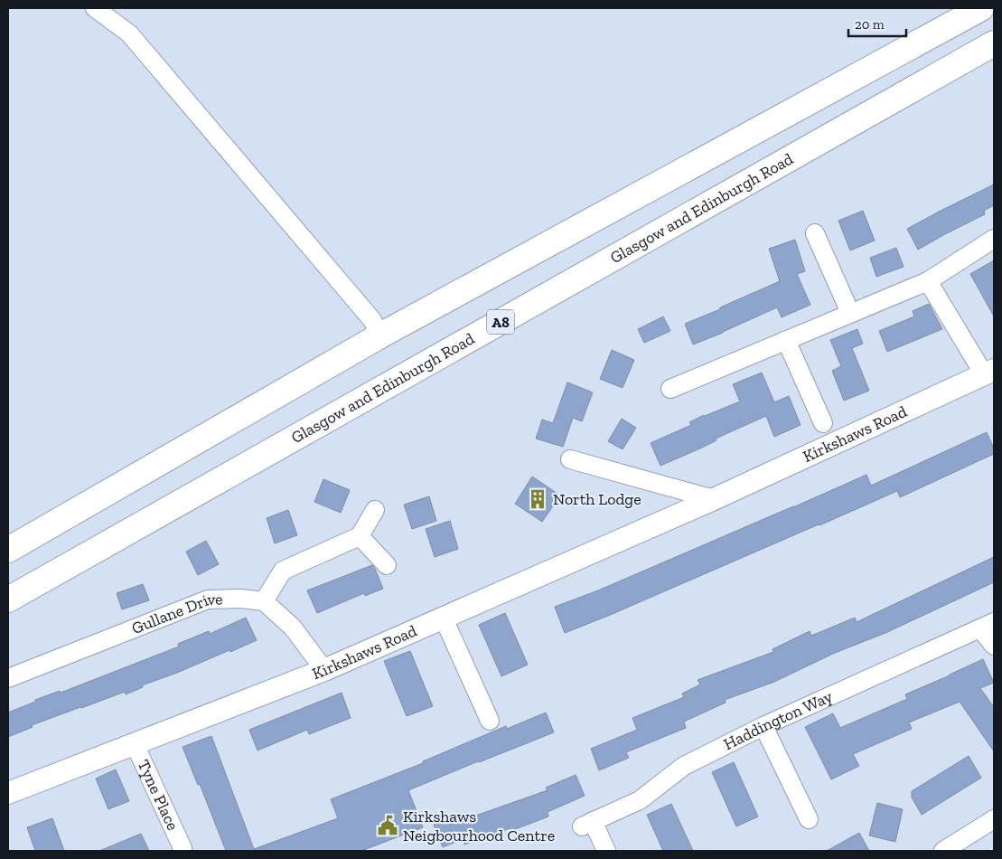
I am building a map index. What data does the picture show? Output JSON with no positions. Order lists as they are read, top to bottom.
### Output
{
  "streets": {
    "highway": ["Glasgow and Edinburgh Road", "A8"],
    "street": [
      "Kirkshaws Road",
      "Gullane Drive",
      "Haddington Way",
      "Tyne Place"
    ]
  },
  "crossings": [
    ["Kirkshaws Road", "Tyne Place"]
  ],
  "places": {
    "building": ["North Lodge"],
    "public building": ["Kirkshaws Neigbourhood Centre"]
  },
  "scale_bar": "20 m"
}
